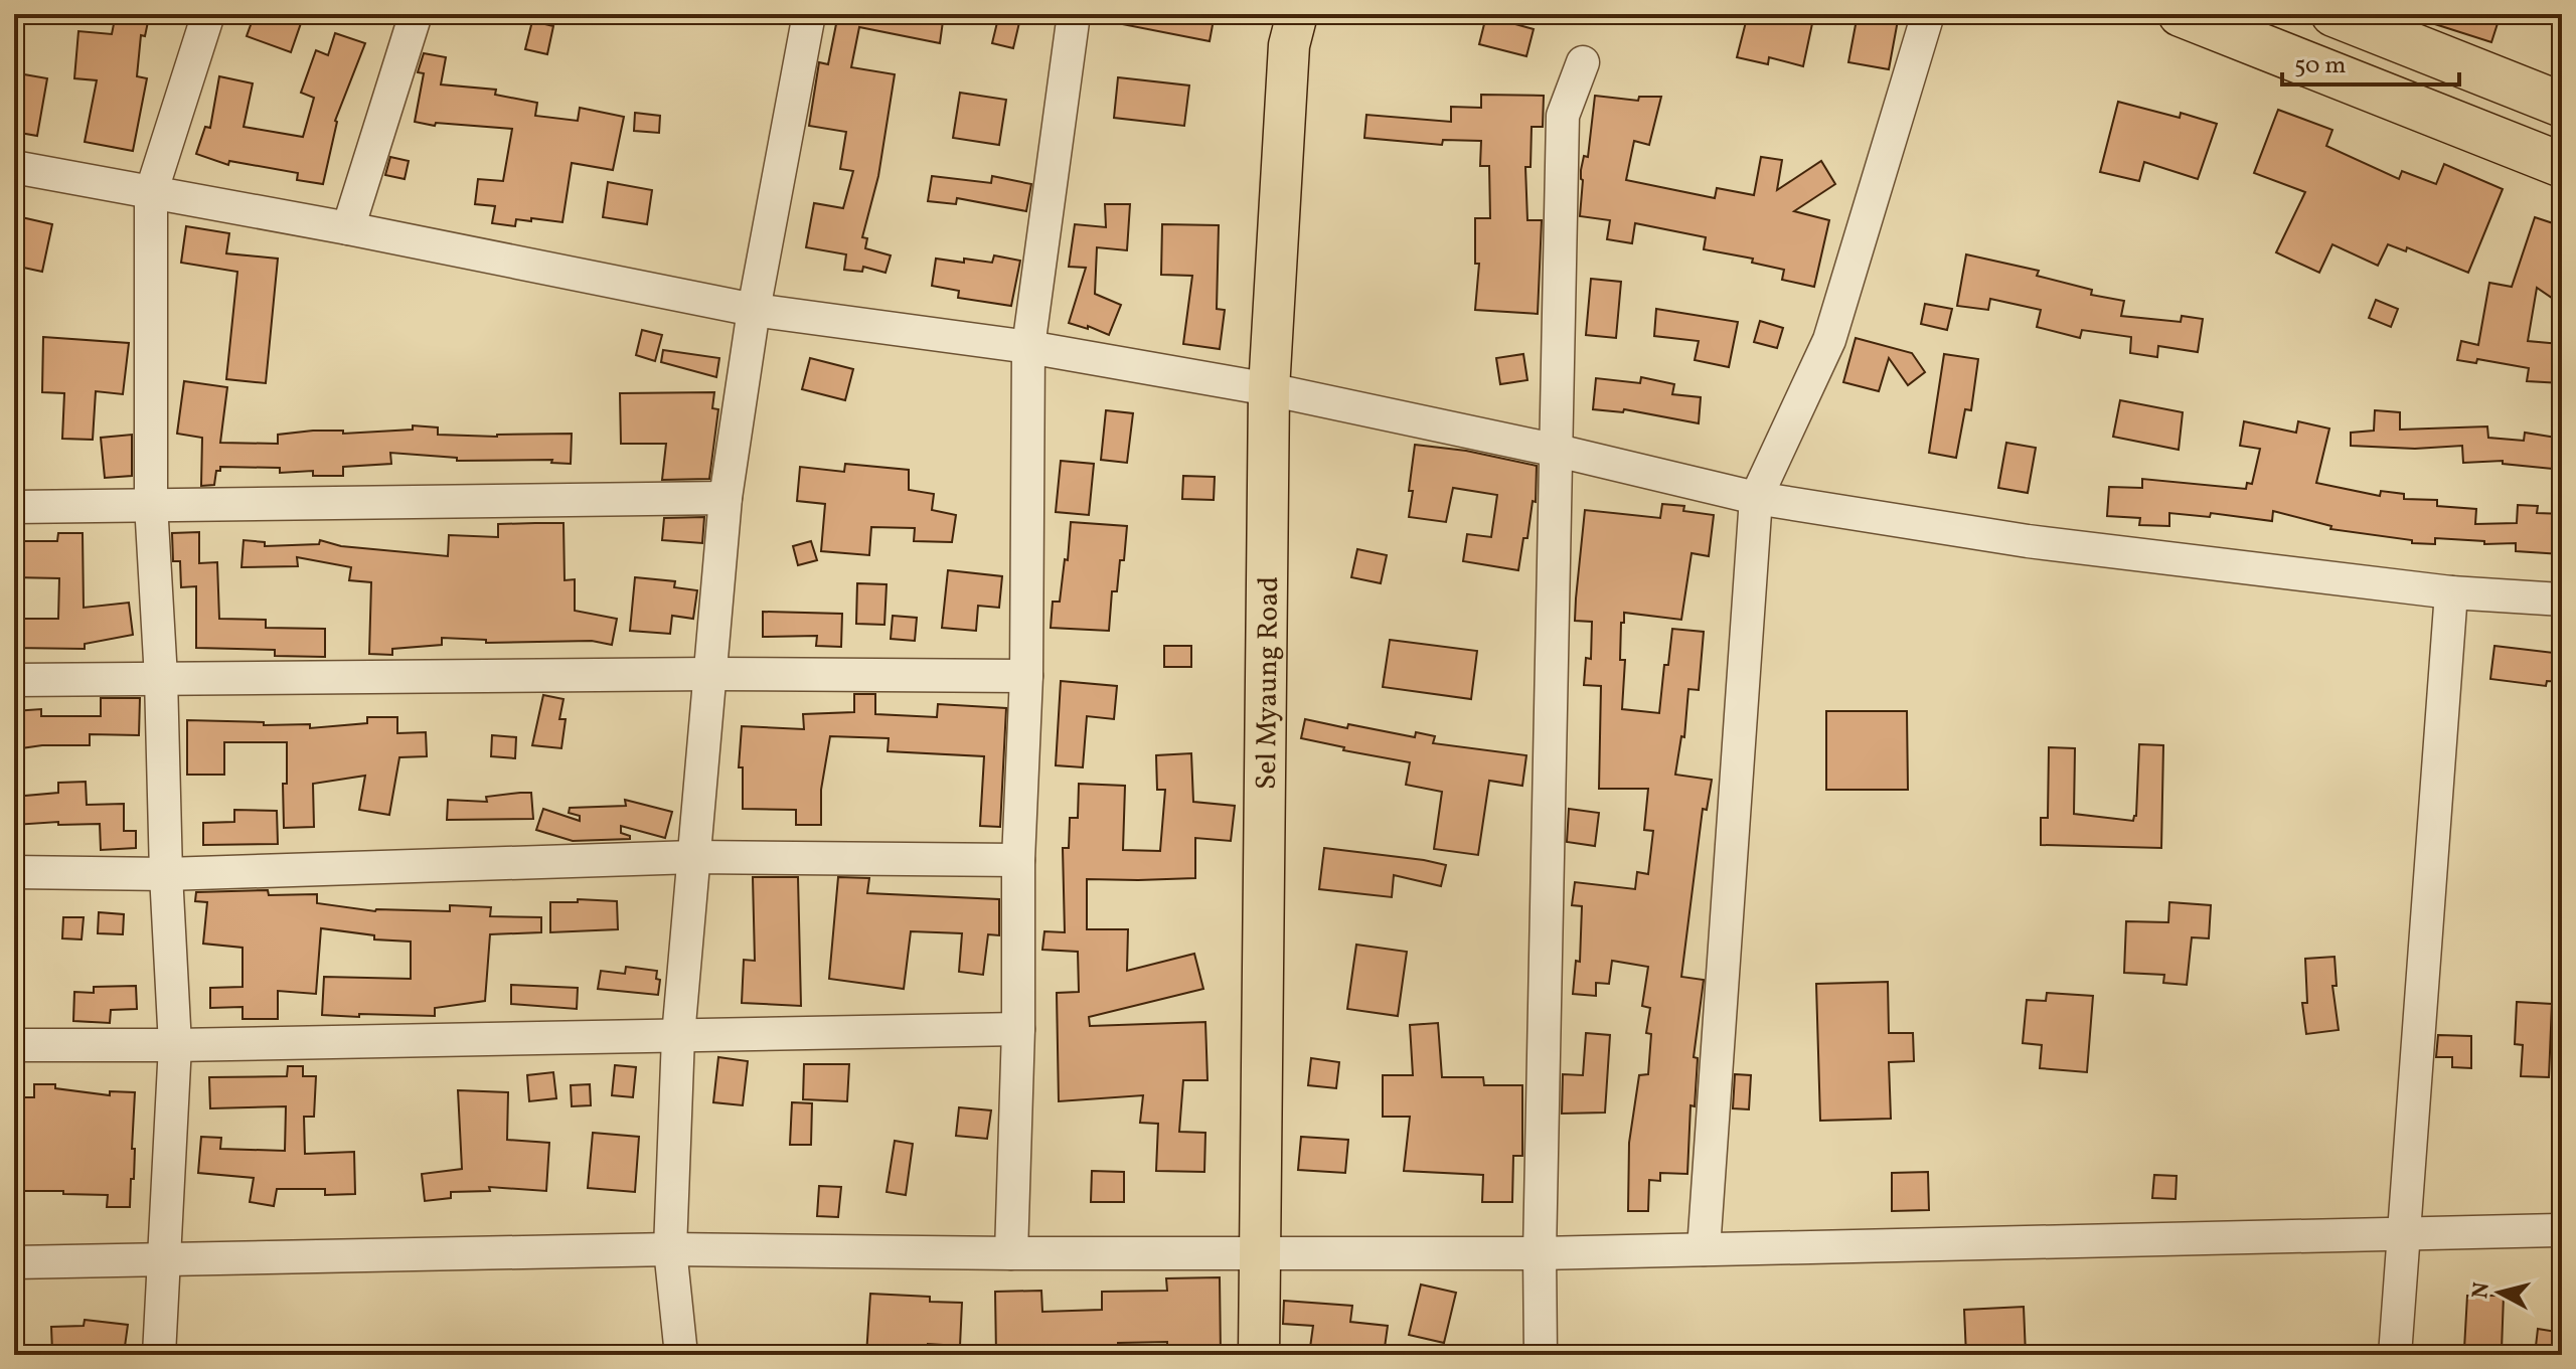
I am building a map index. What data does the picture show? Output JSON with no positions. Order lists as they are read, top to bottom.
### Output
{
  "streets": {
    "main road": ["Sel Myaung Road"]
  },
  "scale_bar": "50 m",
  "north": "left"
}
